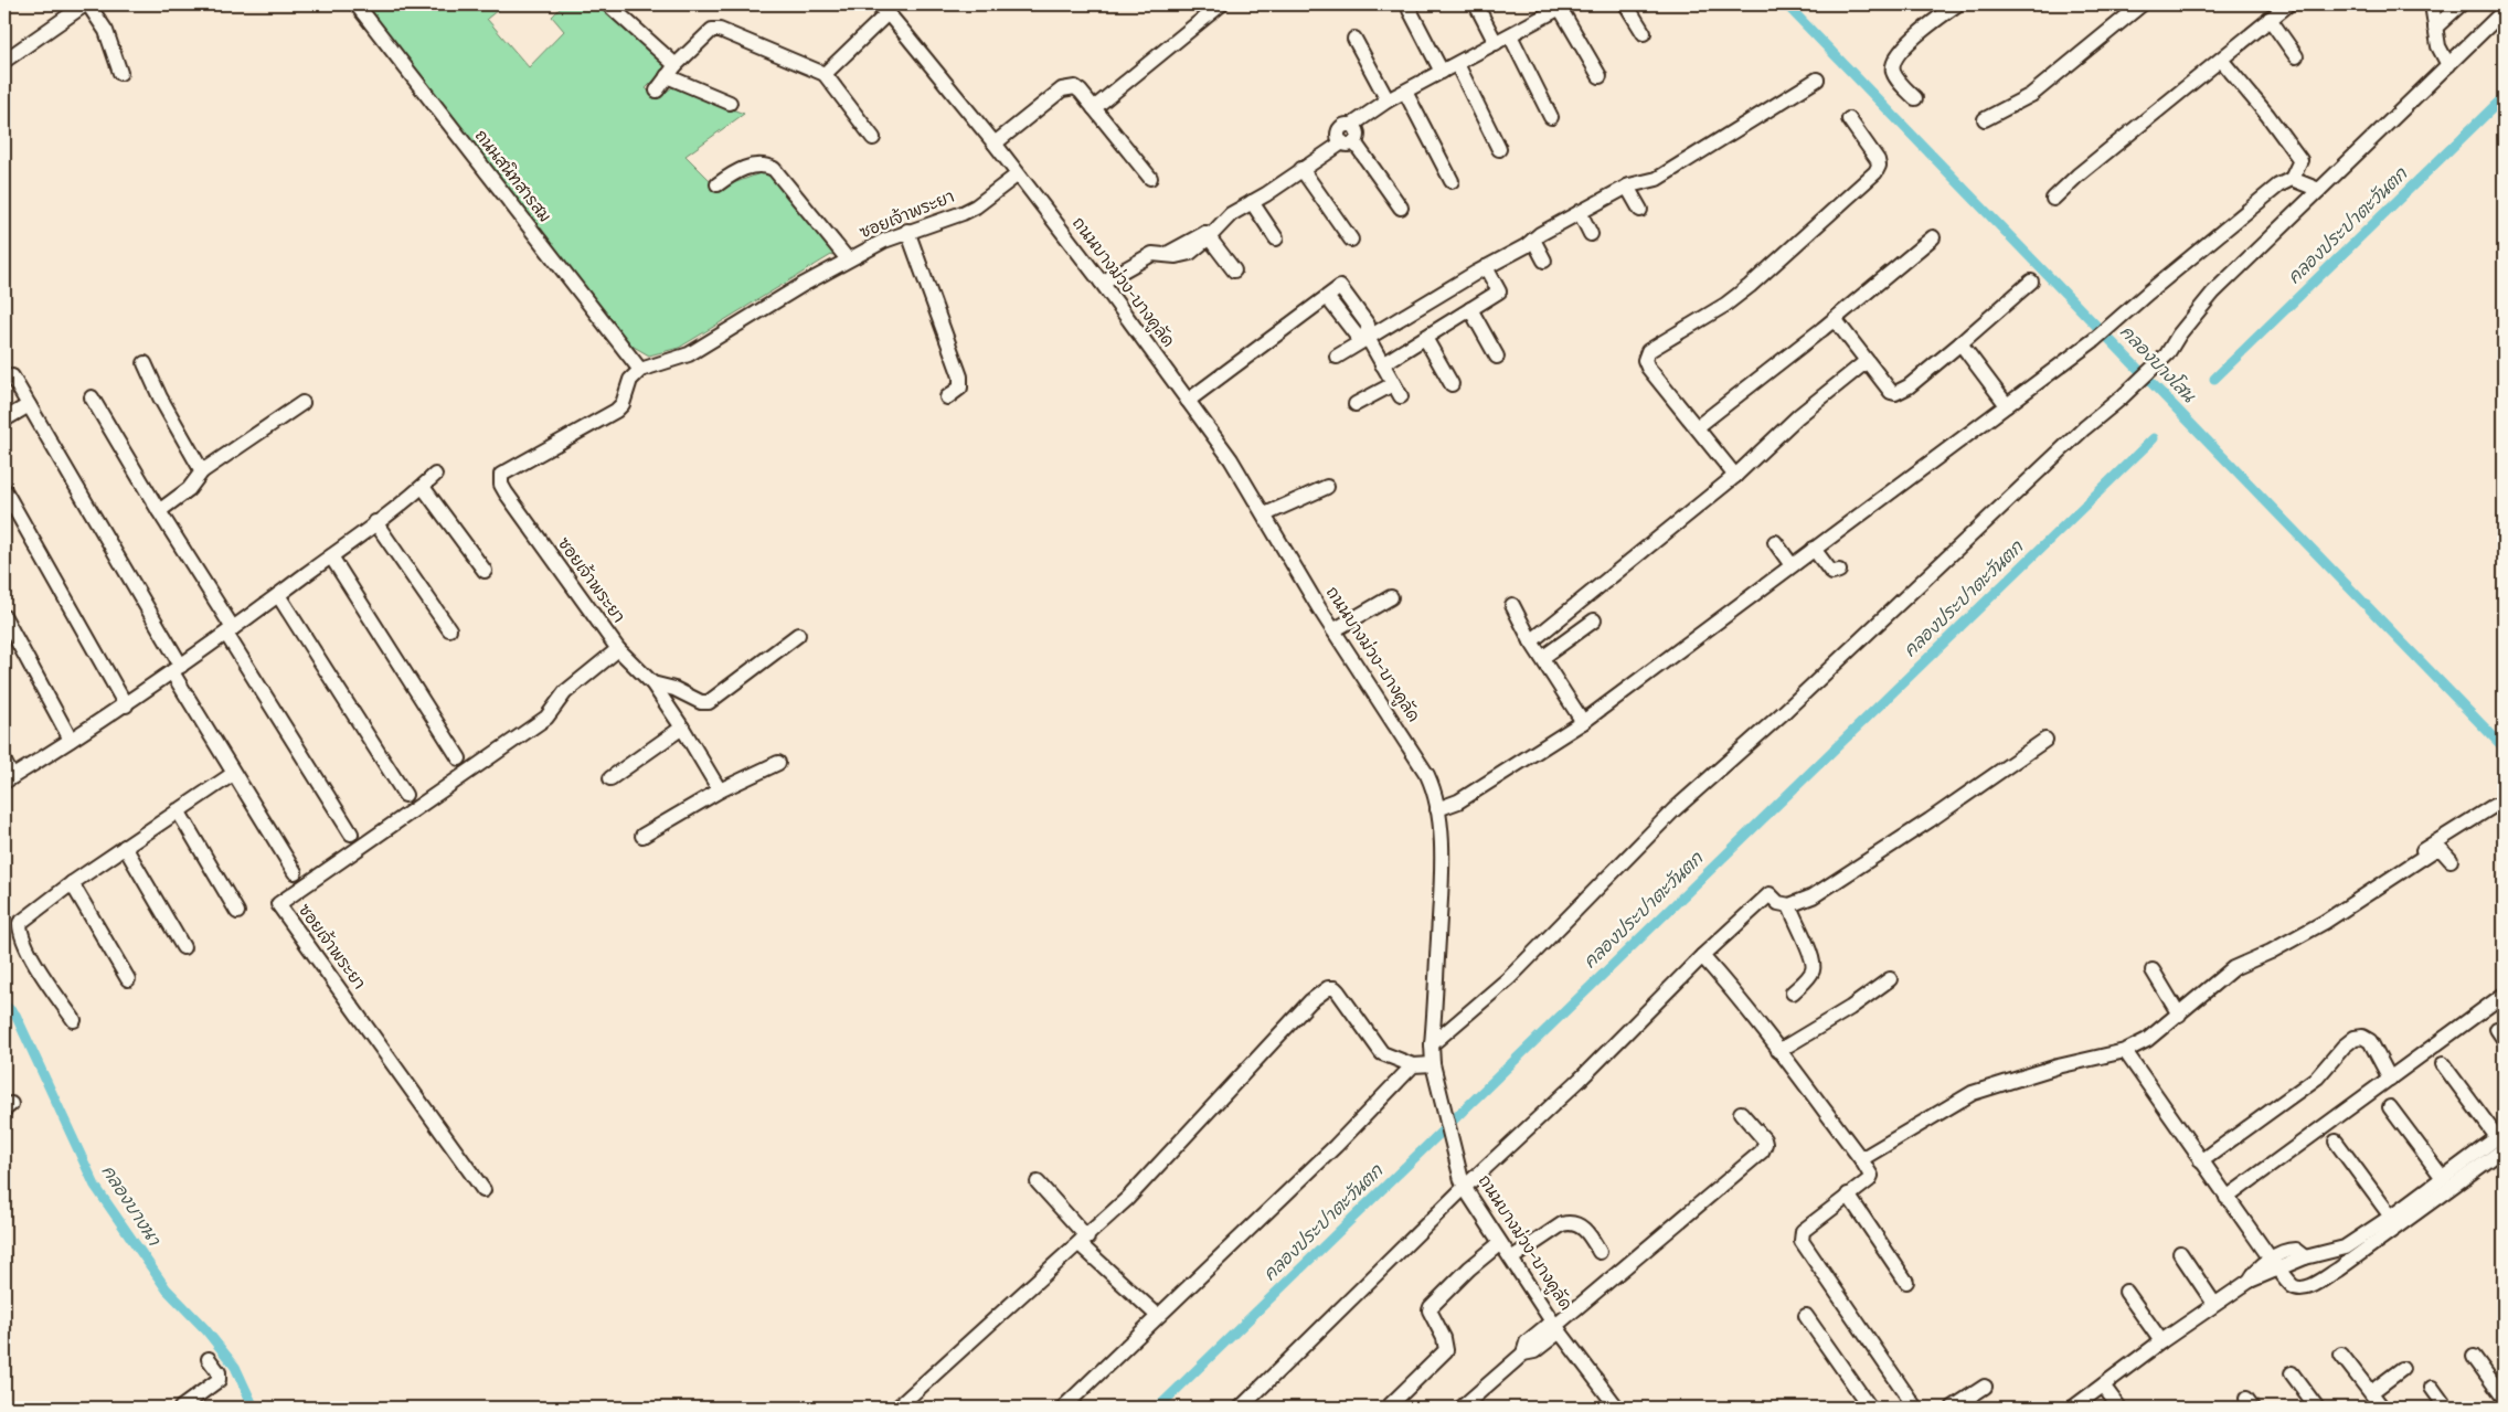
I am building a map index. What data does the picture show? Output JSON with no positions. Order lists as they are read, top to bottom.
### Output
{
  "streets": {
    "street": ["ถนนสนิทสารสม", "ซอยเจ้าพระยา", "ถนนบางม่วง-บางคูลัด"]
  },
  "crossings": [
    ["ถนนสนิทสารสม", "ซอยเจ้าพระยา"],
    ["ซอยเจ้าพระยา", "ถนนบางม่วง-บางคูลัด"]
  ],
  "water": ["คลองประปาตะวันตก", "คลองบางโสน", "คลองบางนา"]
}
